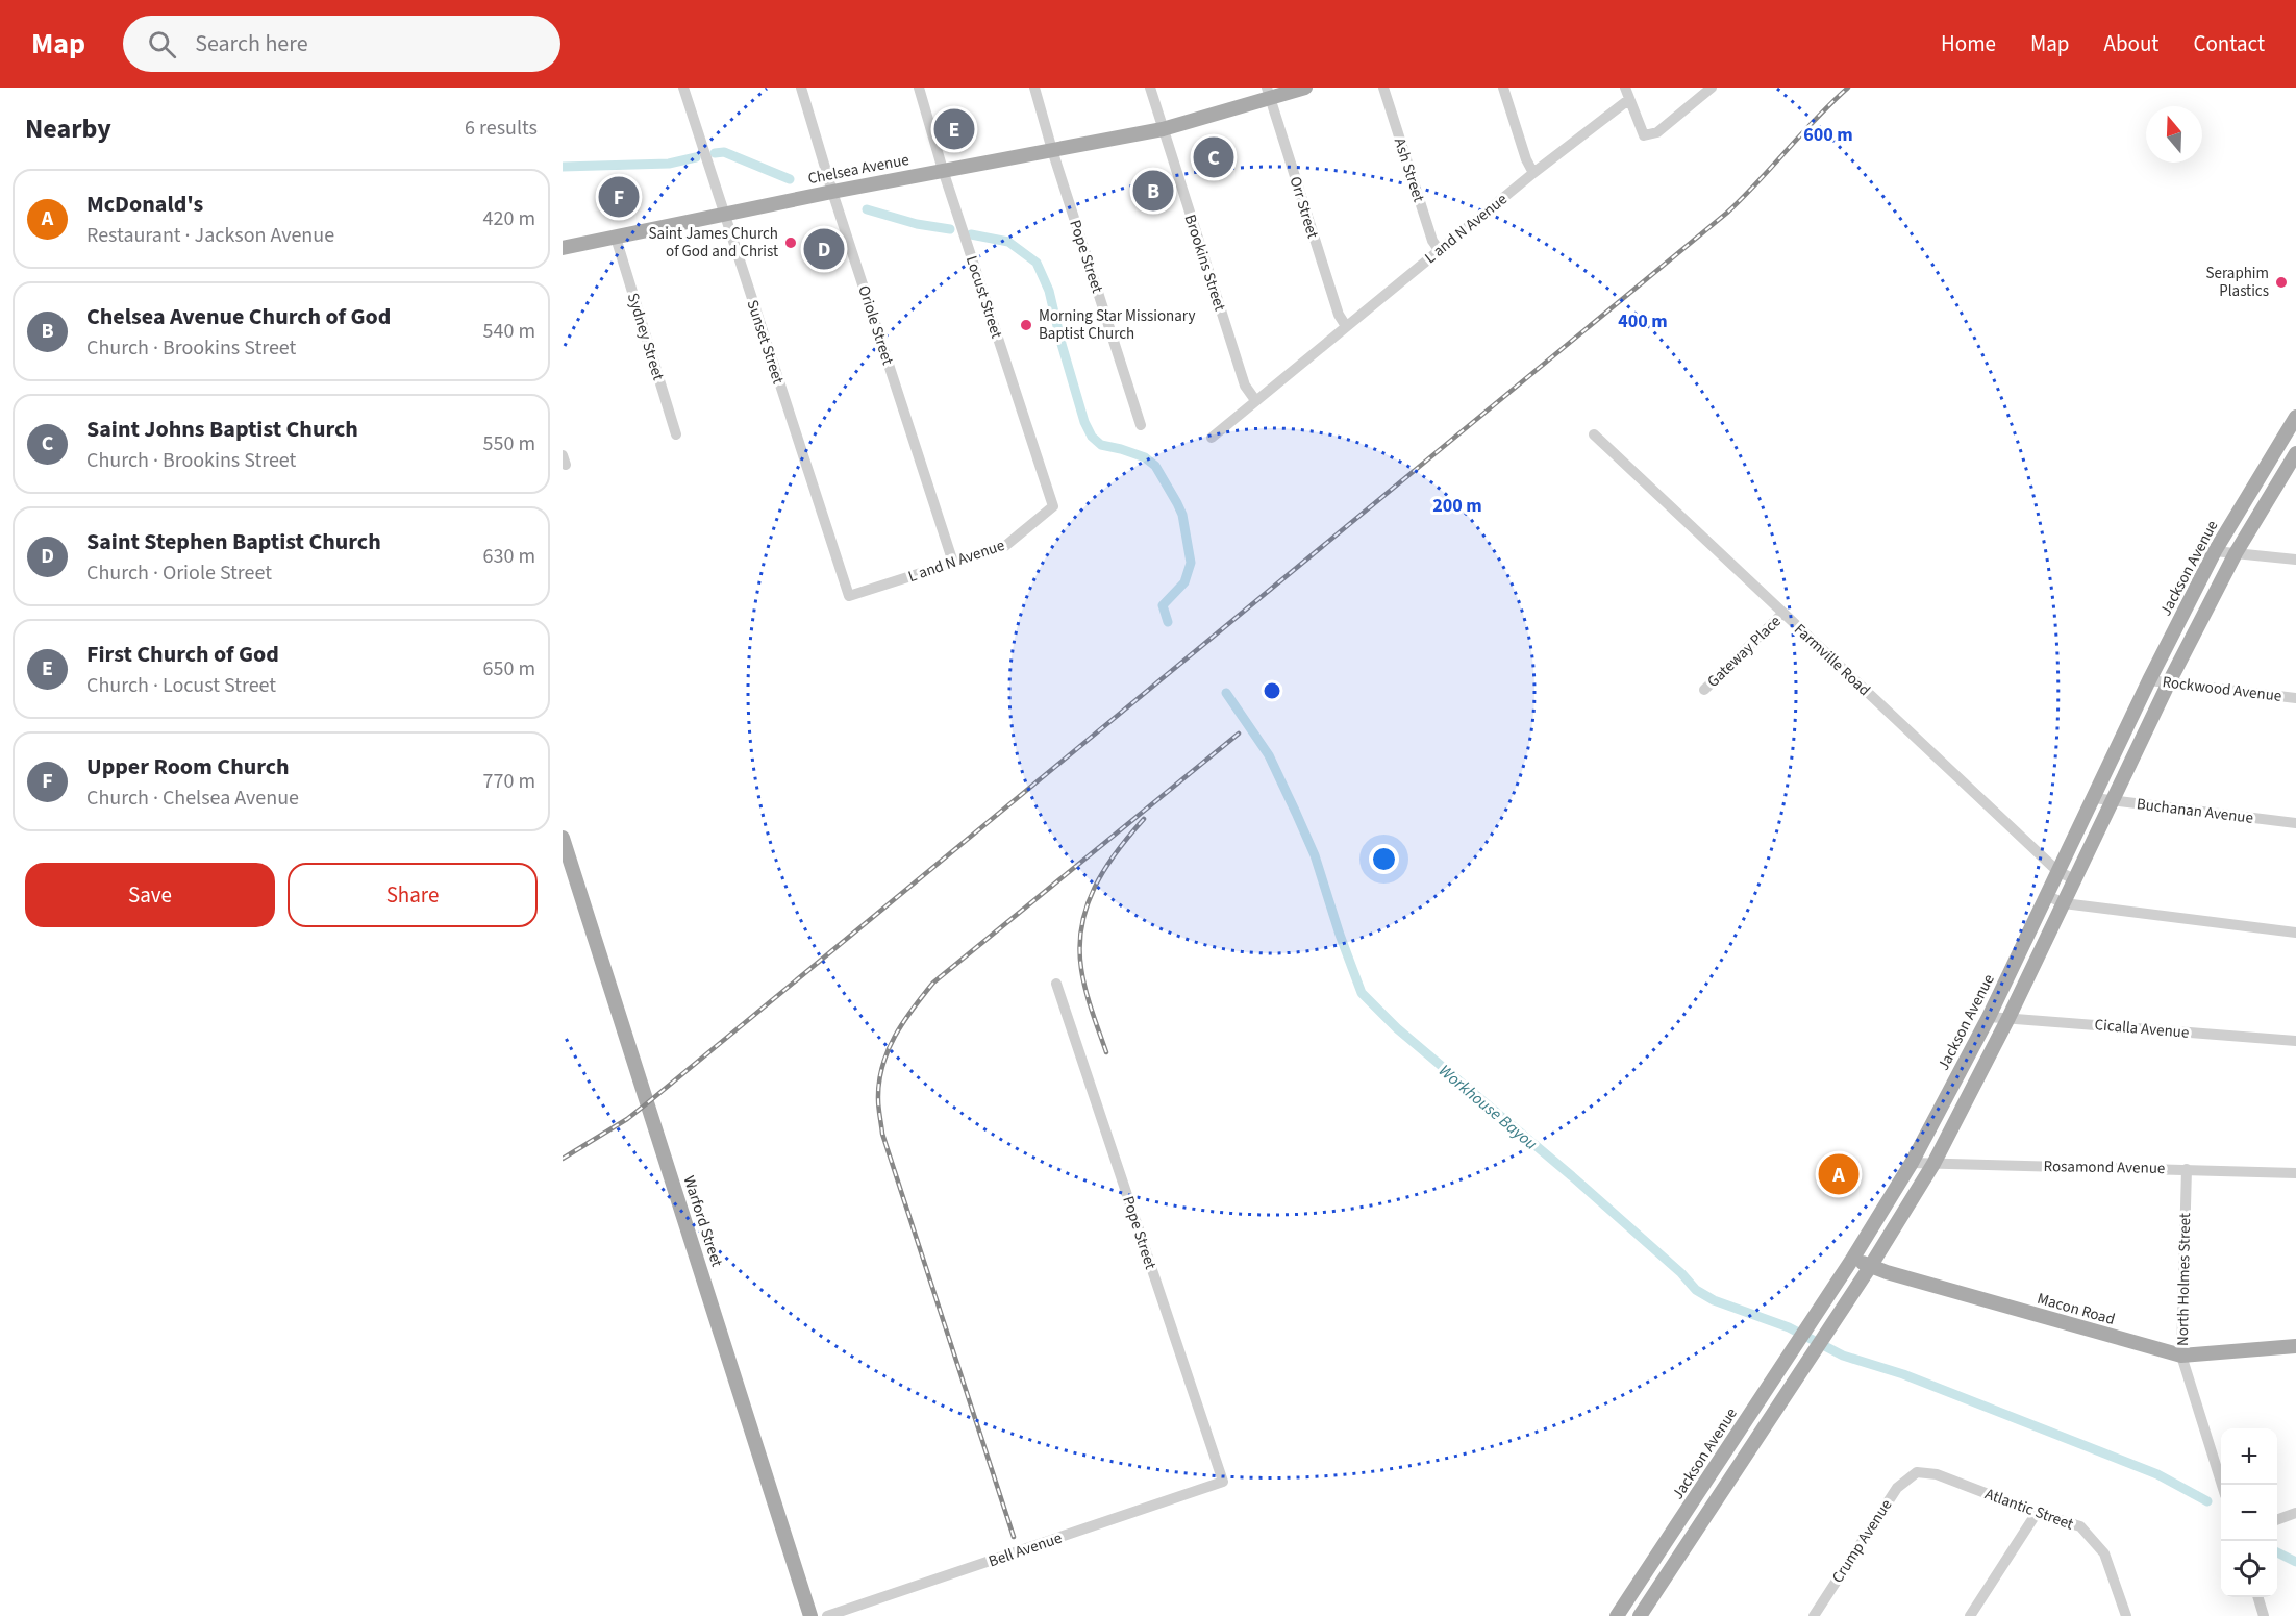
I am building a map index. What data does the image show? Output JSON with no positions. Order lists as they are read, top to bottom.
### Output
{
  "streets": {
    "main road": [
      "Chelsea Avenue",
      "Jackson Avenue",
      "Warford Street",
      "Macon Road"
    ],
    "street": [
      "Ash Street",
      "Orr Street",
      "L and N Avenue",
      "Pope Street",
      "Brookins Street",
      "Locust Street",
      "Oriole Street",
      "Sydney Street",
      "Sunset Street",
      "Gateway Place",
      "Farmville Road",
      "Rockwood Avenue",
      "Buchanan Avenue",
      "Cicalla Avenue",
      "Rosamond Avenue",
      "North Holmes Street",
      "Atlantic Street",
      "Crump Avenue",
      "Bell Avenue"
    ]
  },
  "crossings": [
    ["Chelsea Avenue", "Orr Street"],
    ["Chelsea Avenue", "Pope Street"],
    ["Chelsea Avenue", "Brookins Street"],
    ["Chelsea Avenue", "Locust Street"],
    ["Chelsea Avenue", "Oriole Street"],
    ["Chelsea Avenue", "Sydney Street"],
    ["Chelsea Avenue", "Sunset Street"],
    ["Ash Street", "L and N Avenue"],
    ["Orr Street", "L and N Avenue"],
    ["L and N Avenue", "Brookins Street"],
    ["L and N Avenue", "Locust Street"],
    ["L and N Avenue", "Oriole Street"],
    ["L and N Avenue", "Sunset Street"],
    ["Pope Street", "Bell Avenue"],
    ["Jackson Avenue", "Farmville Road"],
    ["Jackson Avenue", "Rockwood Avenue"],
    ["Jackson Avenue", "Buchanan Avenue"],
    ["Jackson Avenue", "Cicalla Avenue"],
    ["Jackson Avenue", "Rosamond Avenue"],
    ["Jackson Avenue", "Macon Road"],
    ["Gateway Place", "Farmville Road"],
    ["Rosamond Avenue", "North Holmes Street"],
    ["North Holmes Street", "Macon Road"],
    ["Atlantic Street", "Crump Avenue"]
  ],
  "water": ["Workhouse Bayou"],
  "places": ["Saint James Church of God and Christ", "Seraphim Plastics", "Morning Star Missionary Baptist Church"],
  "north": "top",
  "page": {
    "header": "Map",
    "search": "Search here",
    "nav": [
      "Home",
      "Map",
      "About",
      "Contact"
    ],
    "heading": ["Nearby", "6 results"],
    "pins": [
      "E",
      "C",
      "B",
      "F",
      "D",
      "A"
    ],
    "list": [
      {
        "mark": "A",
        "name": "McDonald's",
        "note": "Restaurant · Jackson Avenue",
        "value": "420 m"
      },
      {
        "mark": "B",
        "name": "Chelsea Avenue Church of God",
        "note": "Church · Brookins Street",
        "value": "540 m"
      },
      {
        "mark": "C",
        "name": "Saint Johns Baptist Church",
        "note": "Church · Brookins Street",
        "value": "550 m"
      },
      {
        "mark": "D",
        "name": "Saint Stephen Baptist Church",
        "note": "Church · Oriole Street",
        "value": "630 m"
      },
      {
        "mark": "E",
        "name": "First Church of God",
        "note": "Church · Locust Street",
        "value": "650 m"
      },
      {
        "mark": "F",
        "name": "Upper Room Church",
        "note": "Church · Chelsea Avenue",
        "value": "770 m"
      }
    ],
    "buttons": ["Save", "Share"],
    "map_buttons": ["+", "−"]
  },
  "rings": ["600 m", "400 m", "200 m"]
}
